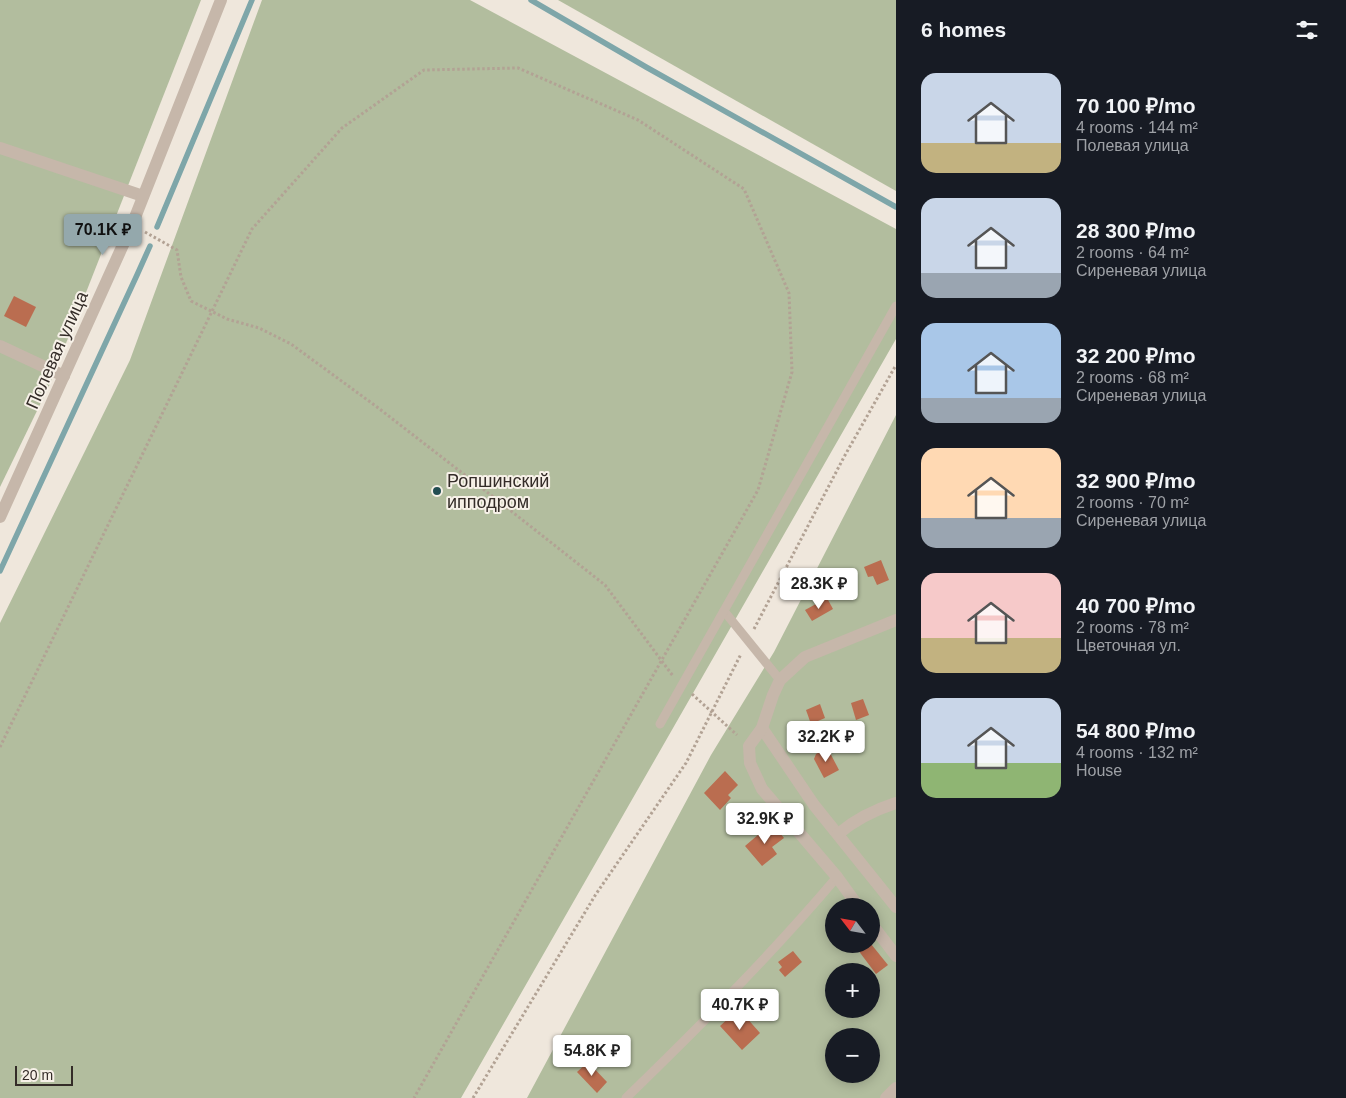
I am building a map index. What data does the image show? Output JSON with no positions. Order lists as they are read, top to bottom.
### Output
{
  "streets": {
    "street": ["Полевая улица"]
  },
  "places": ["Ропшинский ипподром"],
  "scale_bar": "20 m",
  "north": "top left",
  "page": {
    "heading": "6 homes",
    "list": [
      {
        "name": "70 100 ₽/mo",
        "note": "4 rooms · 144 m² · Полевая улица"
      },
      {
        "name": "28 300 ₽/mo",
        "note": "2 rooms · 64 m² · Сиреневая улица"
      },
      {
        "name": "32 200 ₽/mo",
        "note": "2 rooms · 68 m² · Сиреневая улица"
      },
      {
        "name": "32 900 ₽/mo",
        "note": "2 rooms · 70 m² · Сиреневая улица"
      },
      {
        "name": "40 700 ₽/mo",
        "note": "2 rooms · 78 m² · Цветочная ул."
      },
      {
        "name": "54 800 ₽/mo",
        "note": "4 rooms · 132 m² · House"
      }
    ],
    "price": [
      "70.1K ₽",
      "28.3K ₽",
      "32.2K ₽",
      "32.9K ₽",
      "40.7K ₽",
      "54.8K ₽"
    ],
    "map_buttons": ["+", "−"],
    "scale": "20 m"
  }
}
